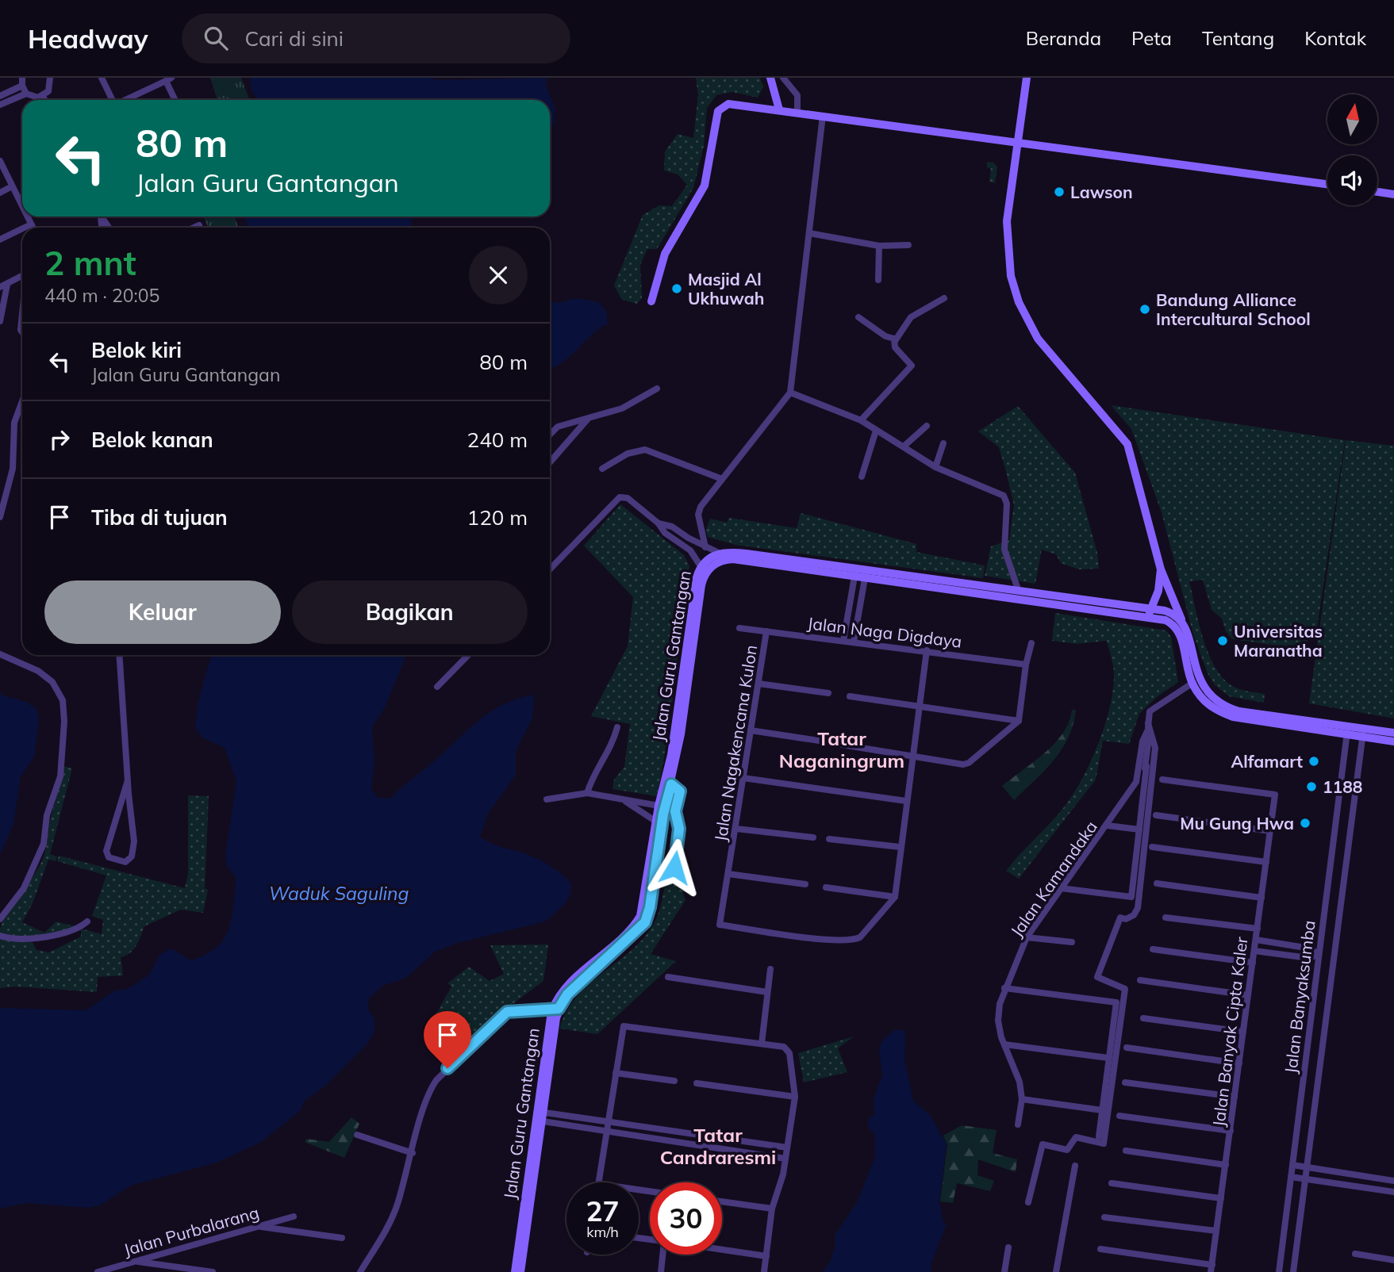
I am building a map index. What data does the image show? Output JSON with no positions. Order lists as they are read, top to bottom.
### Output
{
  "streets": {
    "street": [
      "Jalan Naga Digdaya",
      "Jalan Guru Gantangan",
      "Jalan Nagakencana Kulon",
      "Jalan Kamandaka",
      "Jalan Banyaksumba",
      "Jalan Banyak Cipta Kaler",
      "Jalan Purbalarang"
    ]
  },
  "crossings": [
    ["Jalan Naga Digdaya", "Jalan Nagakencana Kulon"]
  ],
  "districts": ["Tatar Naganingrum", "Tatar Candraresmi"],
  "water": ["Waduk Saguling"],
  "places": [
    "Lawson",
    "Masjid Al Ukhuwah",
    "Bandung Alliance Intercultural School",
    "Universitas Maranatha",
    "Alfamart",
    "1188",
    "Mu Gung Hwa"
  ],
  "north": "top",
  "page": {
    "header": "Headway",
    "search": "Cari di sini",
    "nav": [
      "Beranda",
      "Peta",
      "Tentang",
      "Kontak"
    ],
    "turn": ["80 m", "Jalan Guru Gantangan"],
    "heading": ["2 mnt", "440 m · 20:05"],
    "list": [
      {
        "name": "Belok kiri",
        "note": "Jalan Guru Gantangan",
        "value": "80 m"
      },
      {
        "name": "Belok kanan",
        "value": "240 m"
      },
      {
        "name": "Tiba di tujuan",
        "value": "120 m"
      }
    ],
    "buttons": ["Keluar", "Bagikan"],
    "speed": "27 km/h",
    "limit": "30"
  }
}
